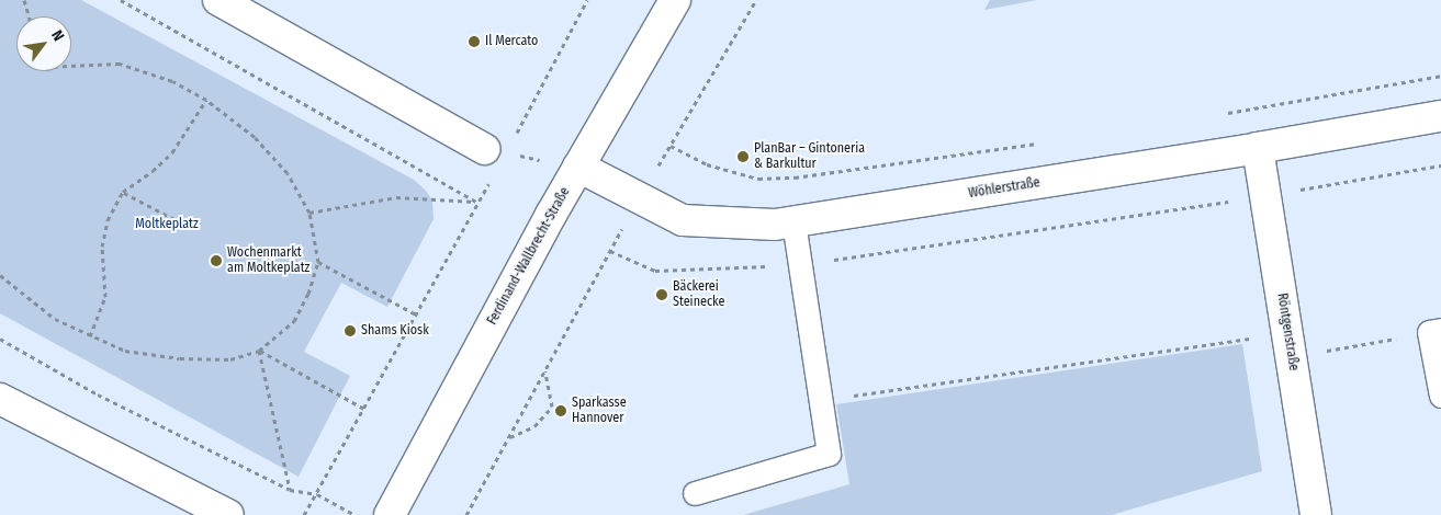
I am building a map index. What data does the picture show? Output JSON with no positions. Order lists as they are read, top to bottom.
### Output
{
  "streets": {
    "street": ["Wöhlerstraße", "Ferdinand-Wallbrecht-Straße", "Röntgenstraße"]
  },
  "crossings": [
    ["Wöhlerstraße", "Ferdinand-Wallbrecht-Straße"],
    ["Wöhlerstraße", "Röntgenstraße"]
  ],
  "parks": ["Moltkeplatz"],
  "places": [
    "Il Mercato",
    "PlanBar – Gintoneria & Barkultur",
    "Wochenmarkt am Moltkeplatz",
    "Bäckerei Steinecke",
    "Shams Kiosk",
    "Sparkasse Hannover"
  ],
  "north": "top right"
}
